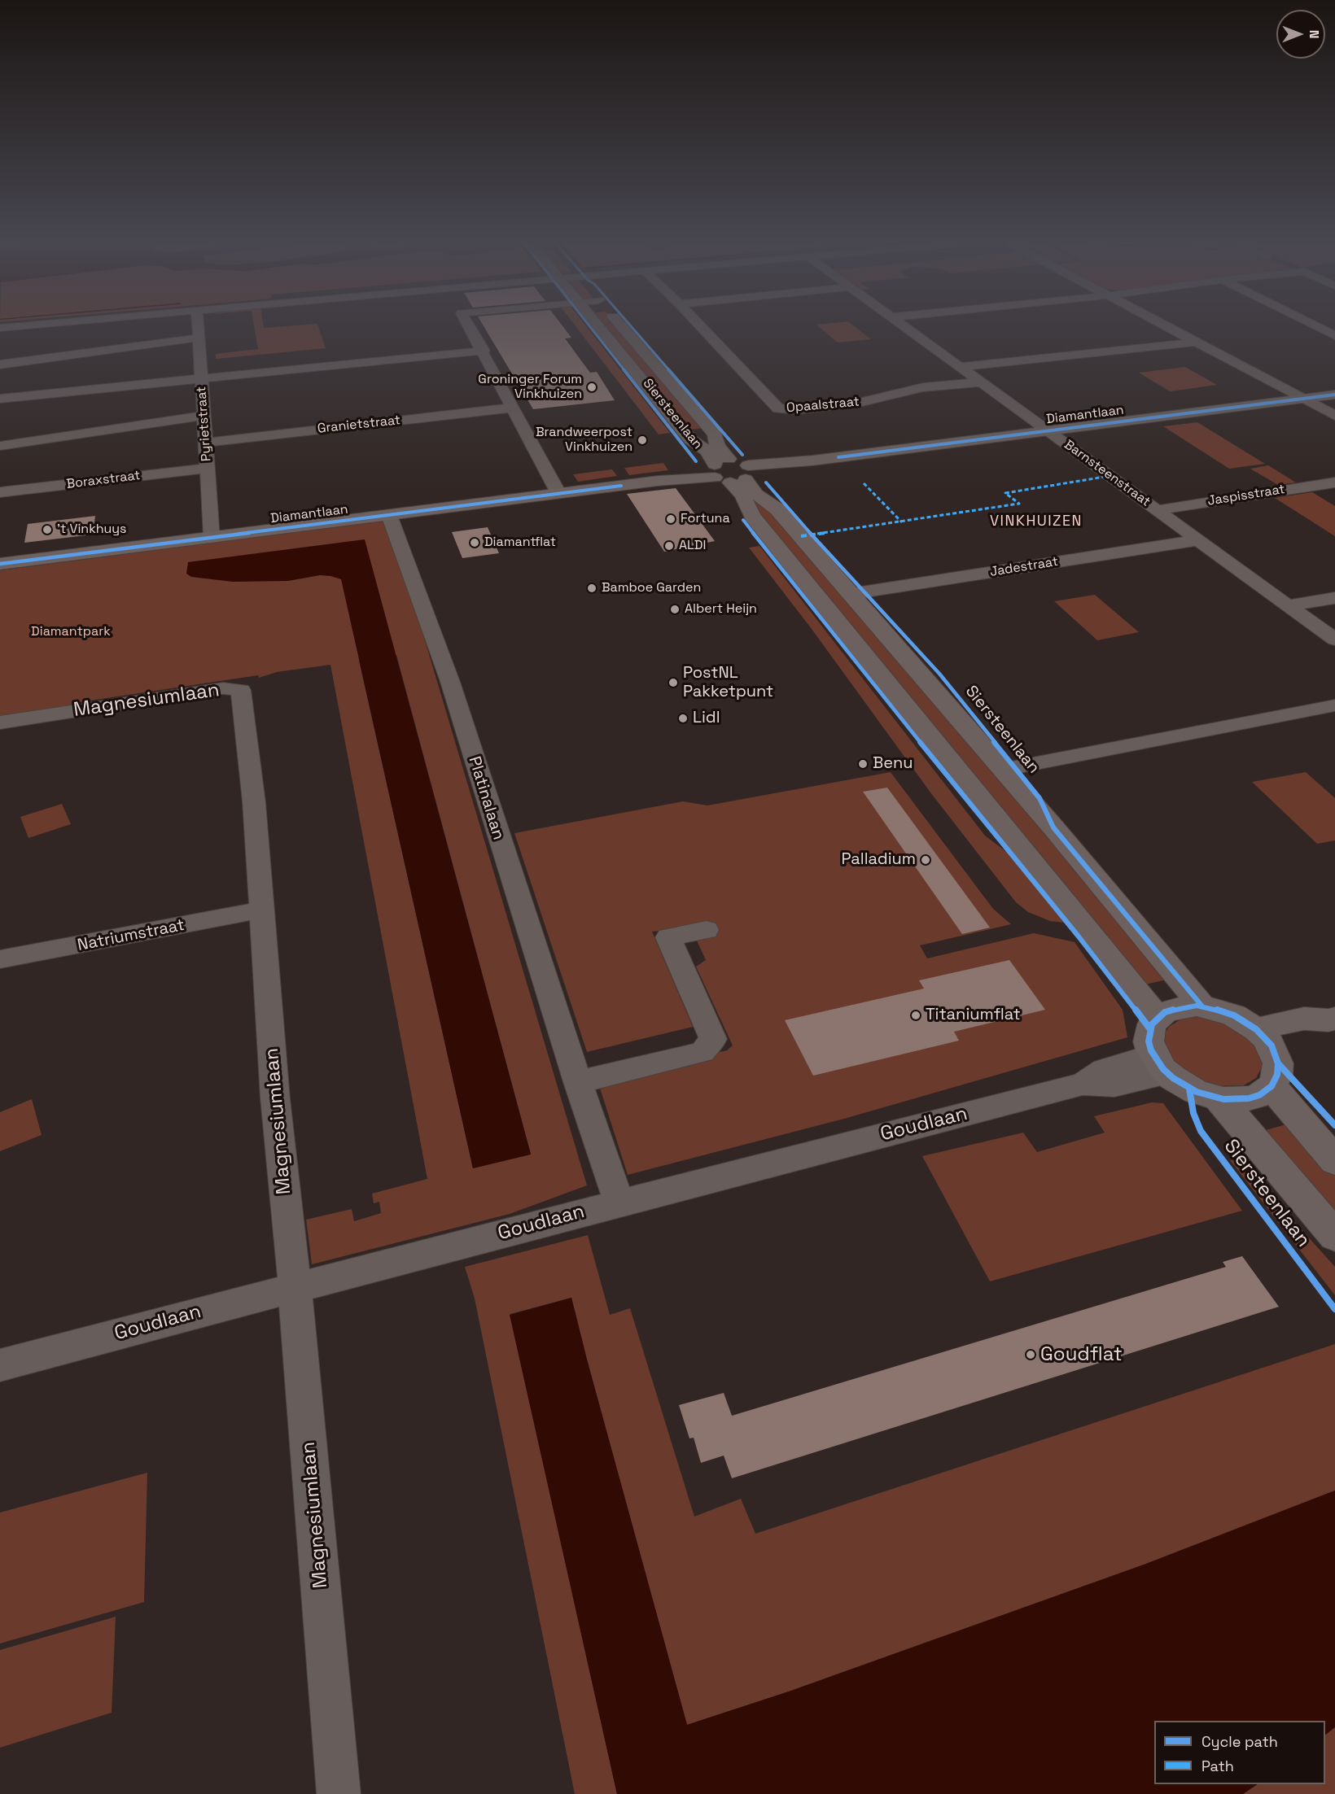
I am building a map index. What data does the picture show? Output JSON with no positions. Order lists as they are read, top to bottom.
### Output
{
  "streets": {
    "main road": ["Siersteenlaan", "Diamantlaan"],
    "street": [
      "Opaalstraat",
      "Pyrietstraat",
      "Granietstraat",
      "Barnsteenstraat",
      "Boraxstraat",
      "Jaspisstraat",
      "Jadestraat",
      "Magnesiumlaan",
      "Platinalaan",
      "Natriumstraat",
      "Goudlaan"
    ]
  },
  "crossings": [
    ["Opaalstraat", "Barnsteenstraat"],
    ["Siersteenlaan", "Diamantlaan"],
    ["Siersteenlaan", "Jadestraat"],
    ["Siersteenlaan", "Goudlaan"],
    ["Diamantlaan", "Pyrietstraat"],
    ["Diamantlaan", "Barnsteenstraat"],
    ["Diamantlaan", "Platinalaan"],
    ["Pyrietstraat", "Granietstraat"],
    ["Pyrietstraat", "Boraxstraat"],
    ["Barnsteenstraat", "Jaspisstraat"],
    ["Barnsteenstraat", "Jadestraat"],
    ["Magnesiumlaan", "Natriumstraat"],
    ["Magnesiumlaan", "Goudlaan"],
    ["Platinalaan", "Goudlaan"]
  ],
  "districts": ["VINKHUIZEN"],
  "parks": ["Diamantpark"],
  "places": [
    "Groninger Forum Vinkhuizen",
    "Brandweerpost Vinkhuizen",
    "Fortuna",
    "'t Vinkhuys",
    "Diamantflat",
    "ALDI",
    "Bamboe Garden",
    "Albert Heijn",
    "PostNL Pakketpunt",
    "Lidl",
    "Benu",
    "Palladium",
    "Titaniumflat",
    "Goudflat"
  ],
  "legend": ["Cycle path", "Path"],
  "north": "right"
}
